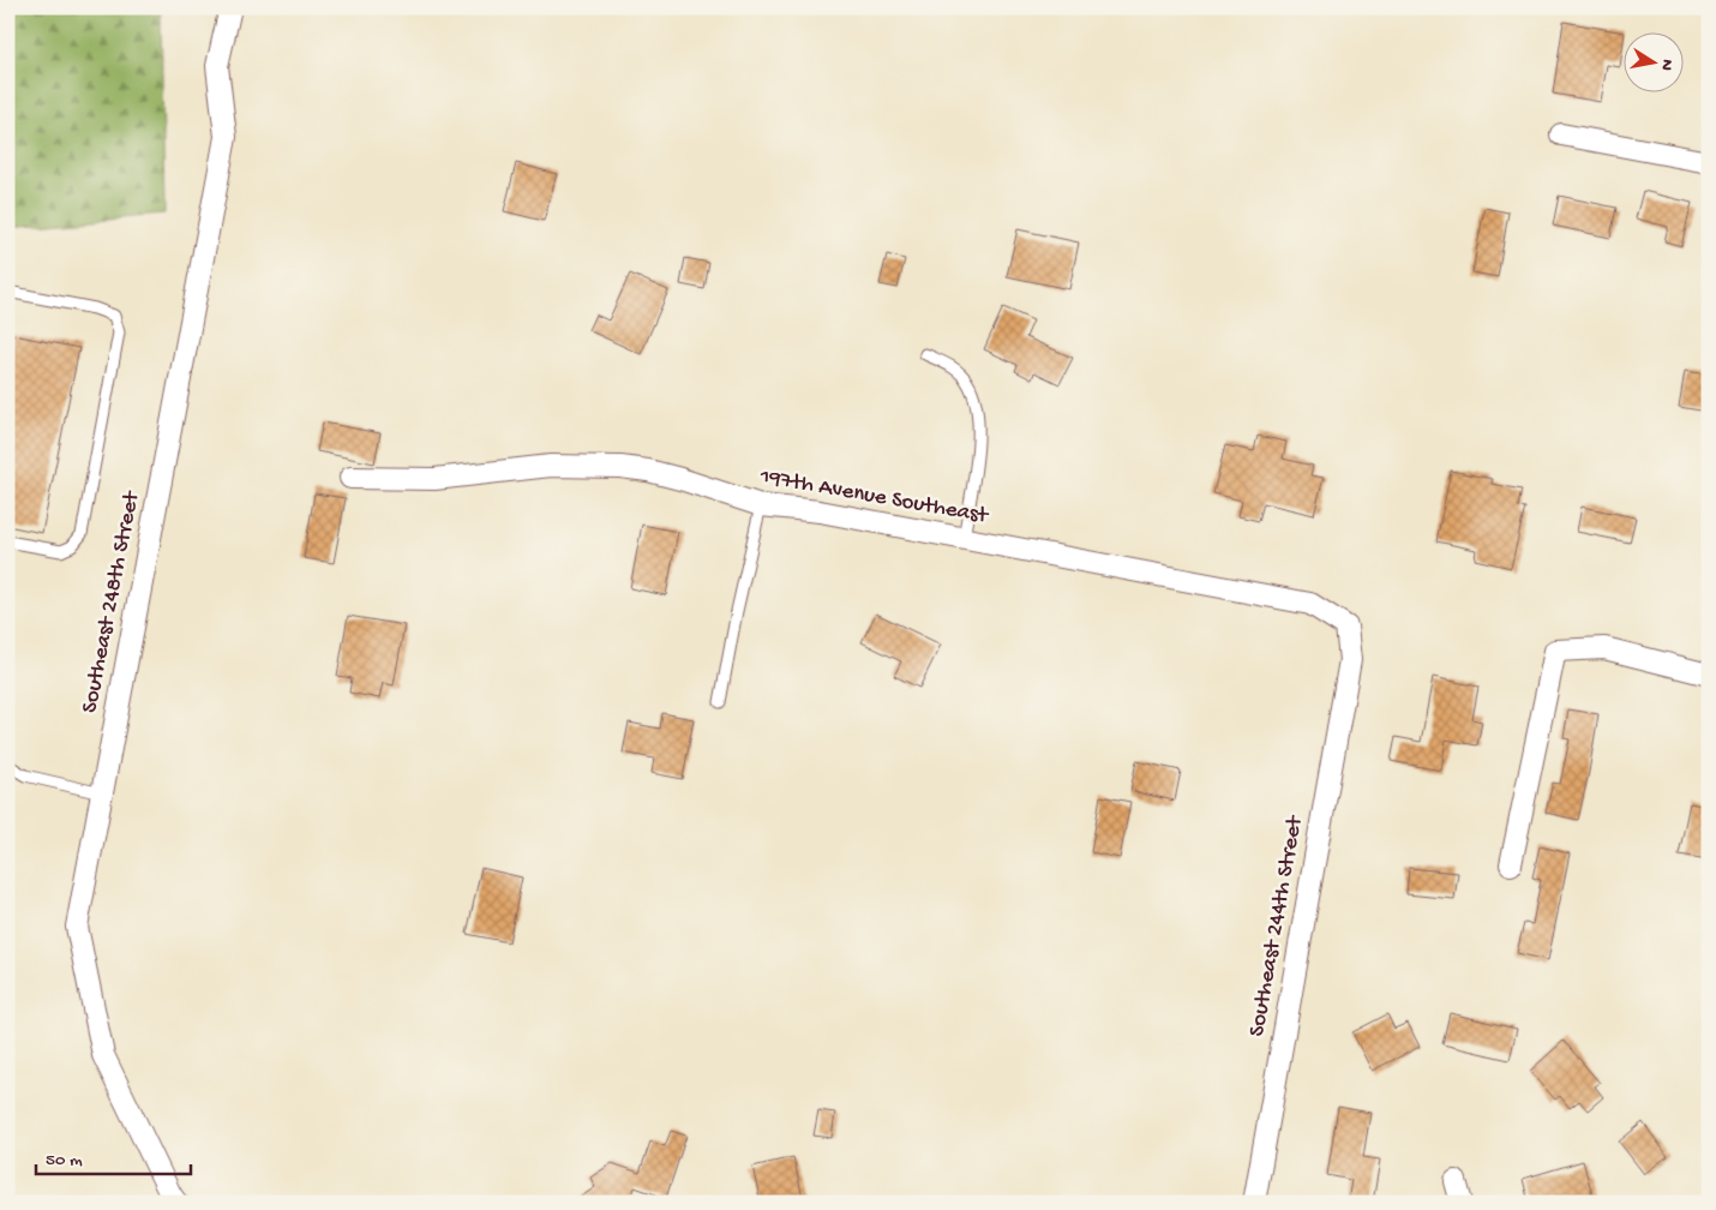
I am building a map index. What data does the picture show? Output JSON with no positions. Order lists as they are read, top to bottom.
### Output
{
  "streets": {
    "street": ["197th Avenue Southeast", "Southeast 248th Street", "Southeast 244th Street"]
  },
  "crossings": [
    ["197th Avenue Southeast", "Southeast 244th Street"]
  ],
  "scale_bar": "50 m",
  "north": "right"
}
